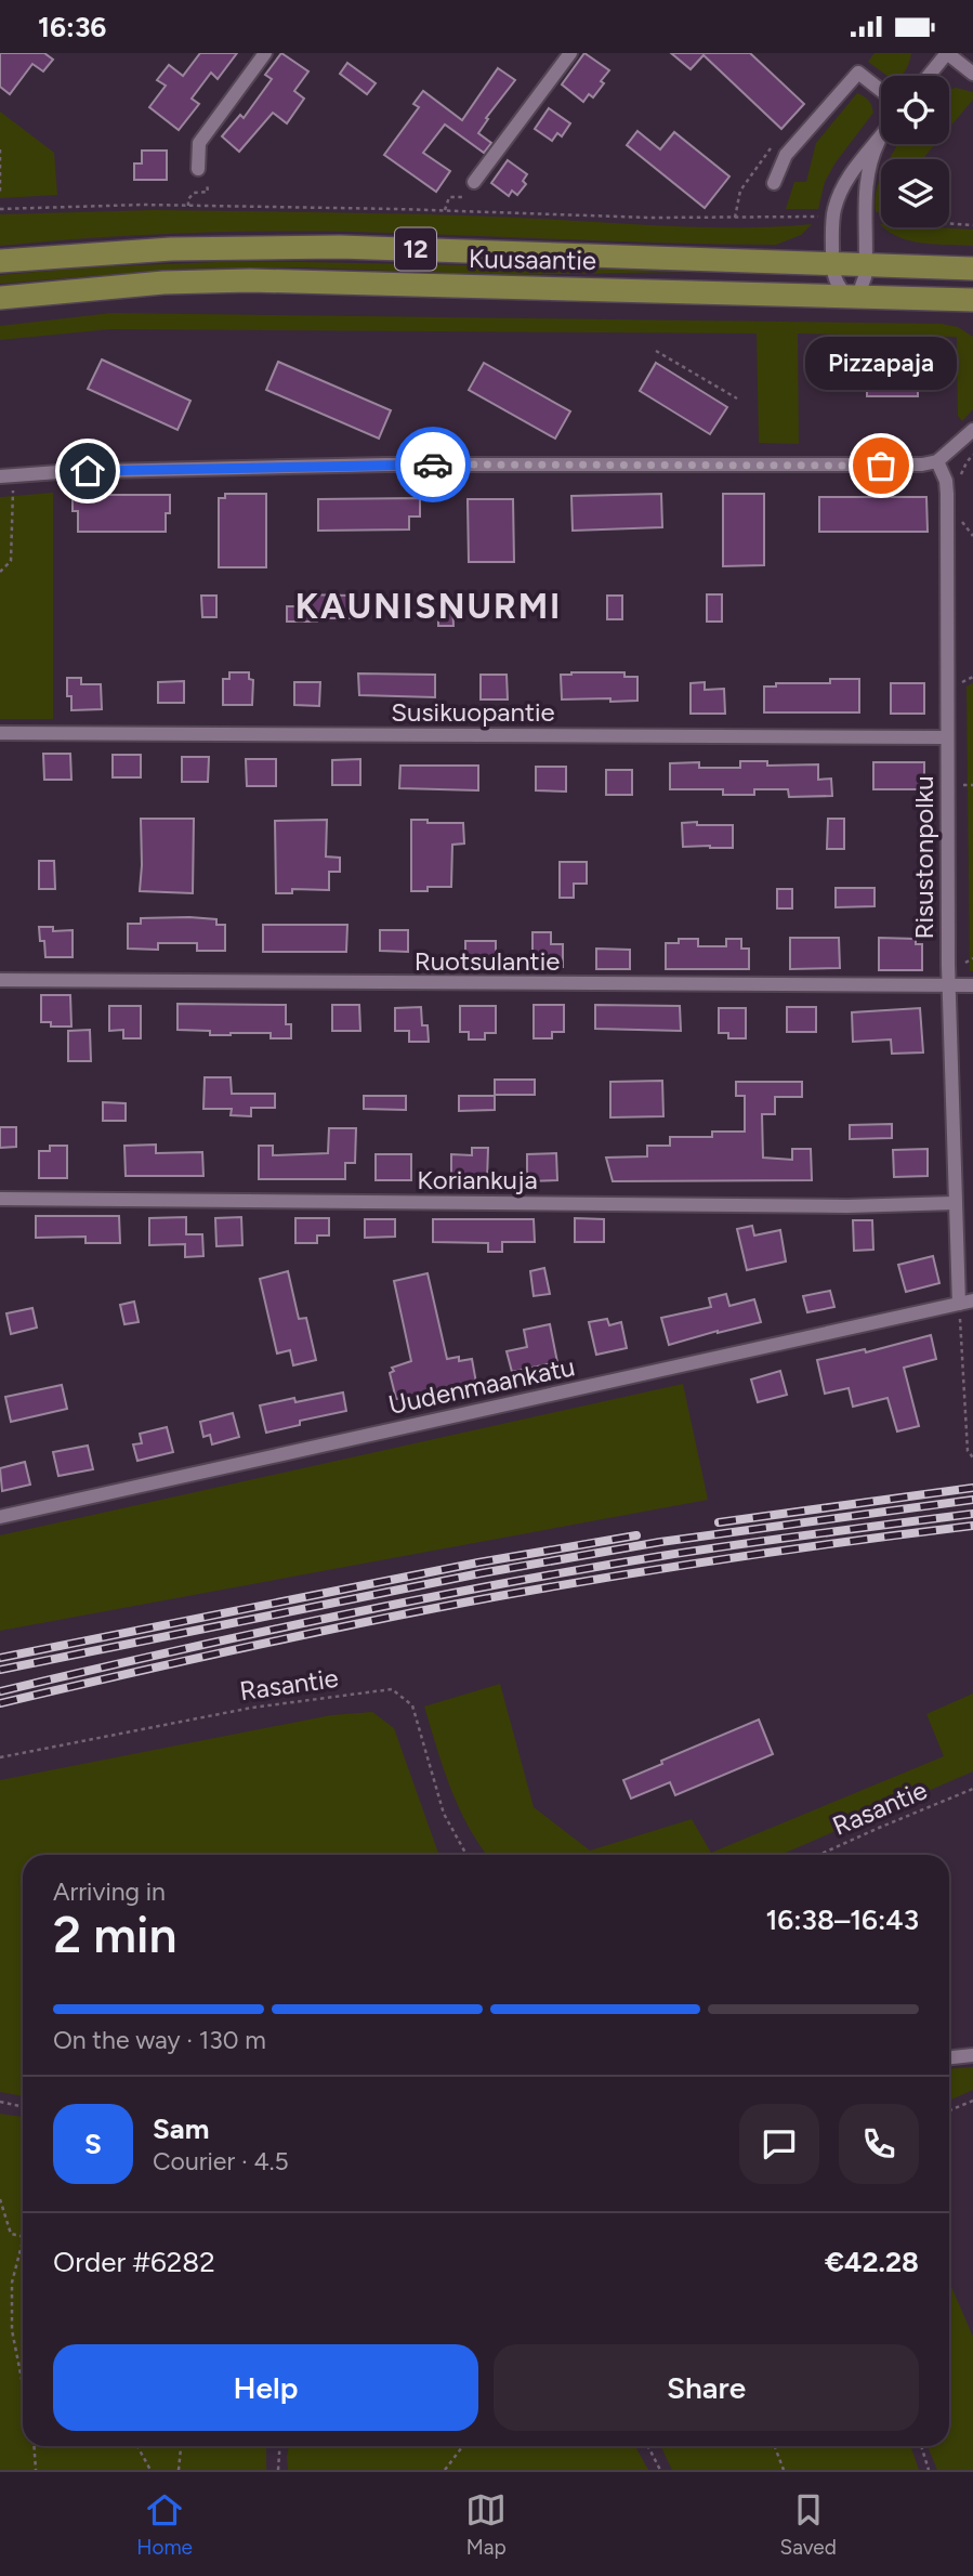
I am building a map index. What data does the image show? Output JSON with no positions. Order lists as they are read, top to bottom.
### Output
{
  "streets": {
    "main road": ["12", "Kuusaantie"],
    "street": [
      "Susikuopantie",
      "Risustonpolku",
      "Ruotsulantie",
      "Koriankuja",
      "Uudenmaankatu"
    ],
    "path": ["Rasantie"]
  },
  "crossings": [
    ["Susikuopantie", "Risustonpolku"],
    ["Risustonpolku", "Ruotsulantie"],
    ["Risustonpolku", "Koriankuja"],
    ["Risustonpolku", "Uudenmaankatu"]
  ],
  "districts": ["KAUNISNURMI"],
  "places": ["Pizzapaja"],
  "page": {
    "status": "16:36",
    "bubble": "Pizzapaja",
    "heading": ["2 min", "Arriving in", "16:38–16:43"],
    "panel": [
      "Sam",
      "Courier · 4.5",
      "Order #6282",
      "€42.28"
    ],
    "bar": "On the way · 130 m",
    "round": "S",
    "buttons": ["Help", "Share"],
    "tabs": ["Home", "Map", "Saved"]
  }
}
